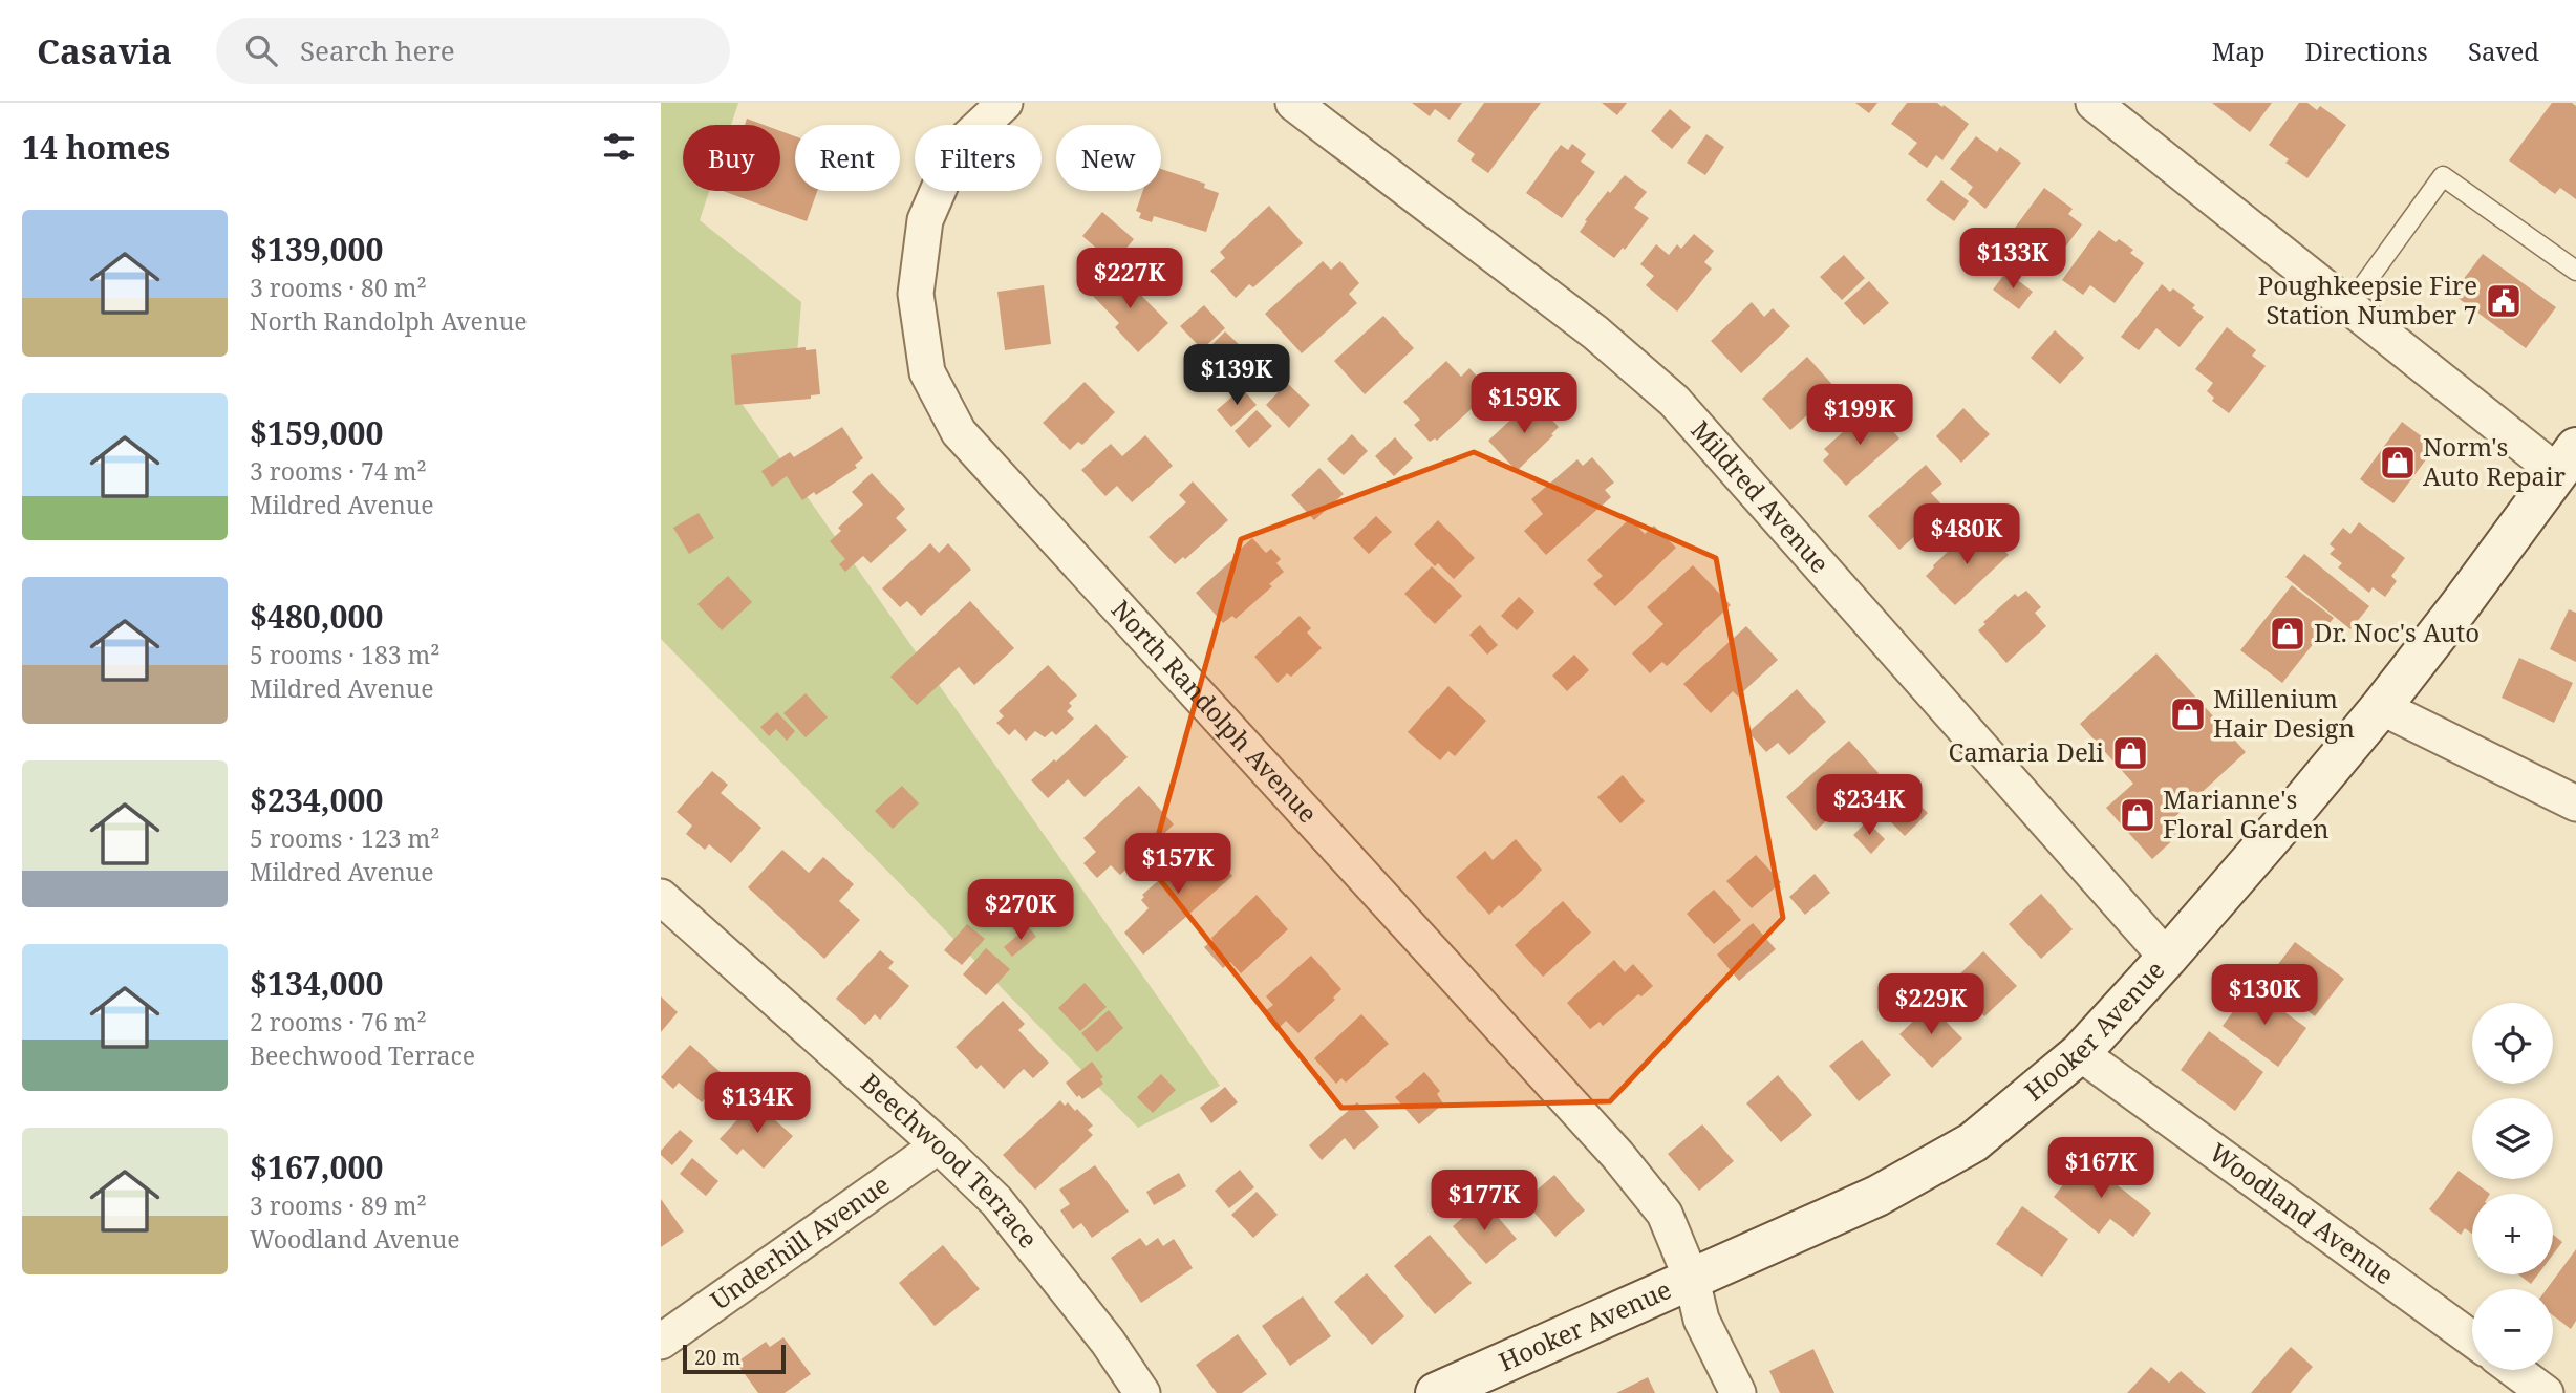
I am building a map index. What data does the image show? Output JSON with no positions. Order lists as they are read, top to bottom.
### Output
{
  "streets": {
    "street": [
      "Mildred Avenue",
      "North Randolph Avenue",
      "Hooker Avenue",
      "Beechwood Terrace",
      "Woodland Avenue",
      "Underhill Avenue"
    ]
  },
  "crossings": [
    ["Mildred Avenue", "Hooker Avenue"],
    ["North Randolph Avenue", "Hooker Avenue"],
    ["Hooker Avenue", "Woodland Avenue"],
    ["Beechwood Terrace", "Underhill Avenue"]
  ],
  "places": {
    "public building": ["Poughkeepsie Fire Station Number 7"],
    "shop": [
      "Norm's Auto Repair",
      "Dr. Noc's Auto",
      "Millenium Hair Design",
      "Camaria Deli",
      "Marianne's Floral Garden"
    ]
  },
  "scale_bar": "20 m",
  "page": {
    "header": "Casavia",
    "search": "Search here",
    "nav": ["Map", "Directions", "Saved"],
    "heading": "14 homes",
    "chip": [
      "Buy",
      "Rent",
      "Filters",
      "New"
    ],
    "list": [
      {
        "name": "$139,000",
        "note": "3 rooms · 80 m² · North Randolph Avenue"
      },
      {
        "name": "$159,000",
        "note": "3 rooms · 74 m² · Mildred Avenue"
      },
      {
        "name": "$480,000",
        "note": "5 rooms · 183 m² · Mildred Avenue"
      },
      {
        "name": "$234,000",
        "note": "5 rooms · 123 m² · Mildred Avenue"
      },
      {
        "name": "$134,000",
        "note": "2 rooms · 76 m² · Beechwood Terrace"
      },
      {
        "name": "$167,000",
        "note": "3 rooms · 89 m² · Woodland Avenue"
      }
    ],
    "price": [
      "$133K",
      "$227K",
      "$139K",
      "$159K",
      "$199K",
      "$480K",
      "$234K",
      "$157K",
      "$270K",
      "$130K",
      "$229K",
      "$134K",
      "$167K",
      "$177K"
    ],
    "map_buttons": ["+", "−"],
    "scale": "20 m"
  }
}
